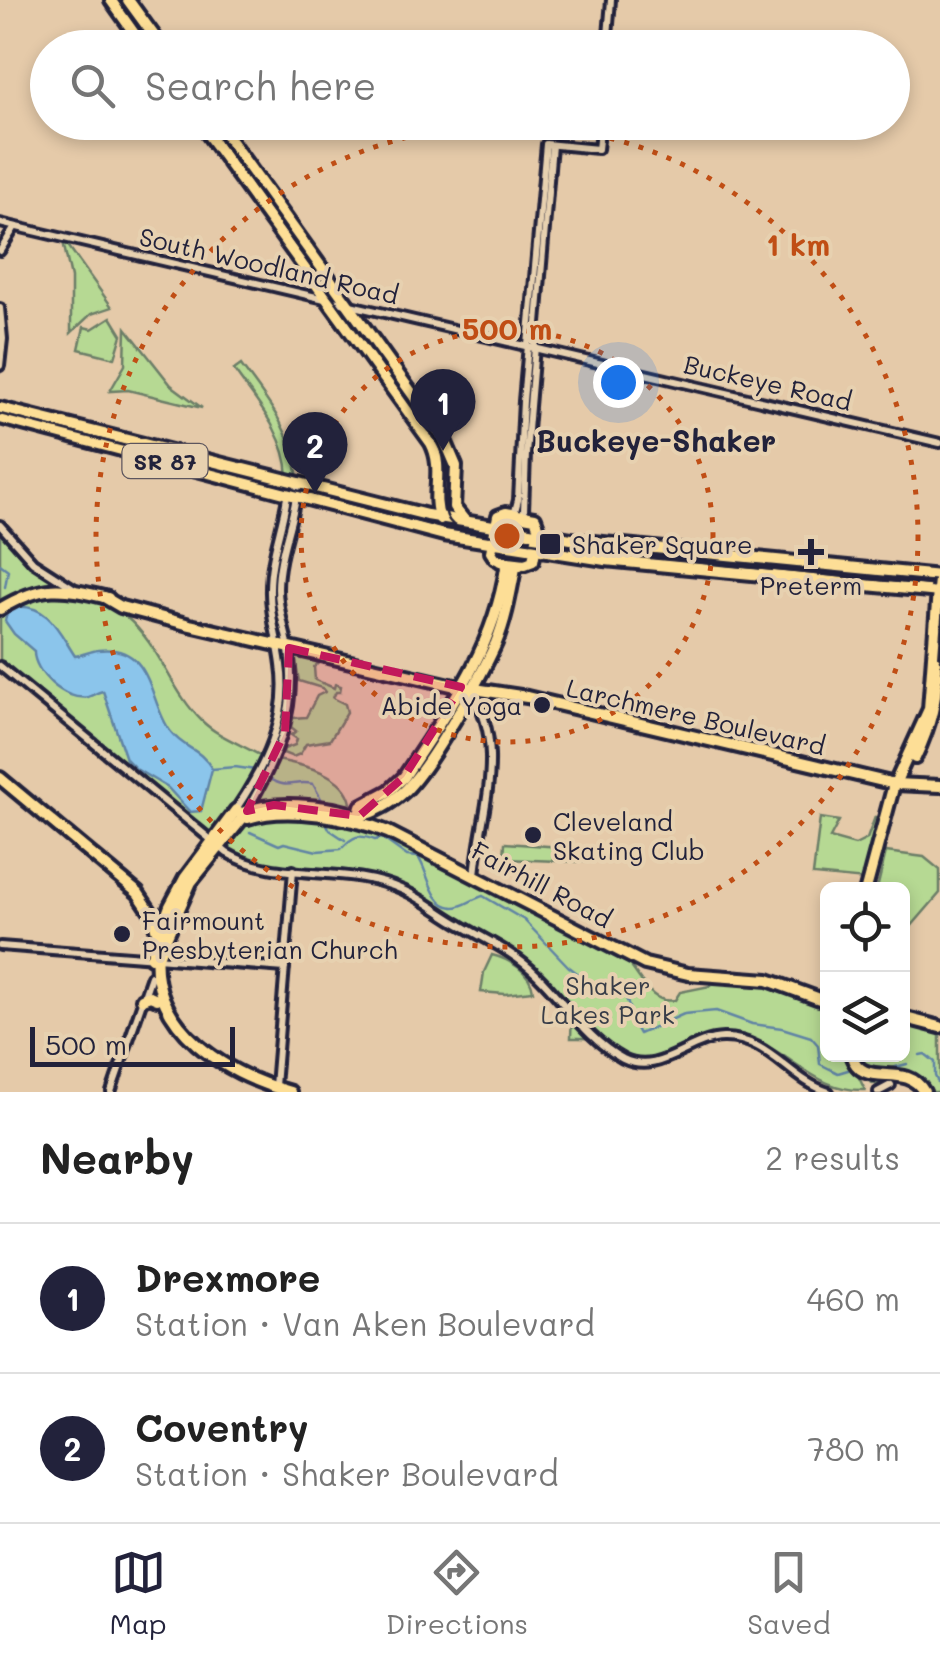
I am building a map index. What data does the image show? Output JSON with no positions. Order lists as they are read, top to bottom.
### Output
{
  "streets": {
    "main road": ["SR 87", "Larchmere Boulevard", "Fairhill Road"],
    "street": ["South Woodland Road", "Buckeye Road"]
  },
  "crossings": [
    ["South Woodland Road", "Buckeye Road"]
  ],
  "districts": ["Buckeye-Shaker"],
  "parks": ["Shaker Lakes Park"],
  "places": {
    "transit": ["Shaker Square"],
    "health": ["Preterm"],
    "other": ["Abide Yoga", "Cleveland Skating Club", "Fairmount Presbyterian Church"]
  },
  "scale_bar": "500 m",
  "page": {
    "search": "Search here",
    "pins": ["1", "2"],
    "scale": "500 m",
    "heading": ["Nearby", "2 results"],
    "list": [
      {
        "mark": "1",
        "name": "Drexmore",
        "note": "Station · Van Aken Boulevard",
        "value": "460 m"
      },
      {
        "mark": "2",
        "name": "Coventry",
        "note": "Station · Shaker Boulevard",
        "value": "780 m"
      }
    ],
    "nav": ["Map", "Directions", "Saved"]
  },
  "rings": ["1 km", "500 m"]
}
